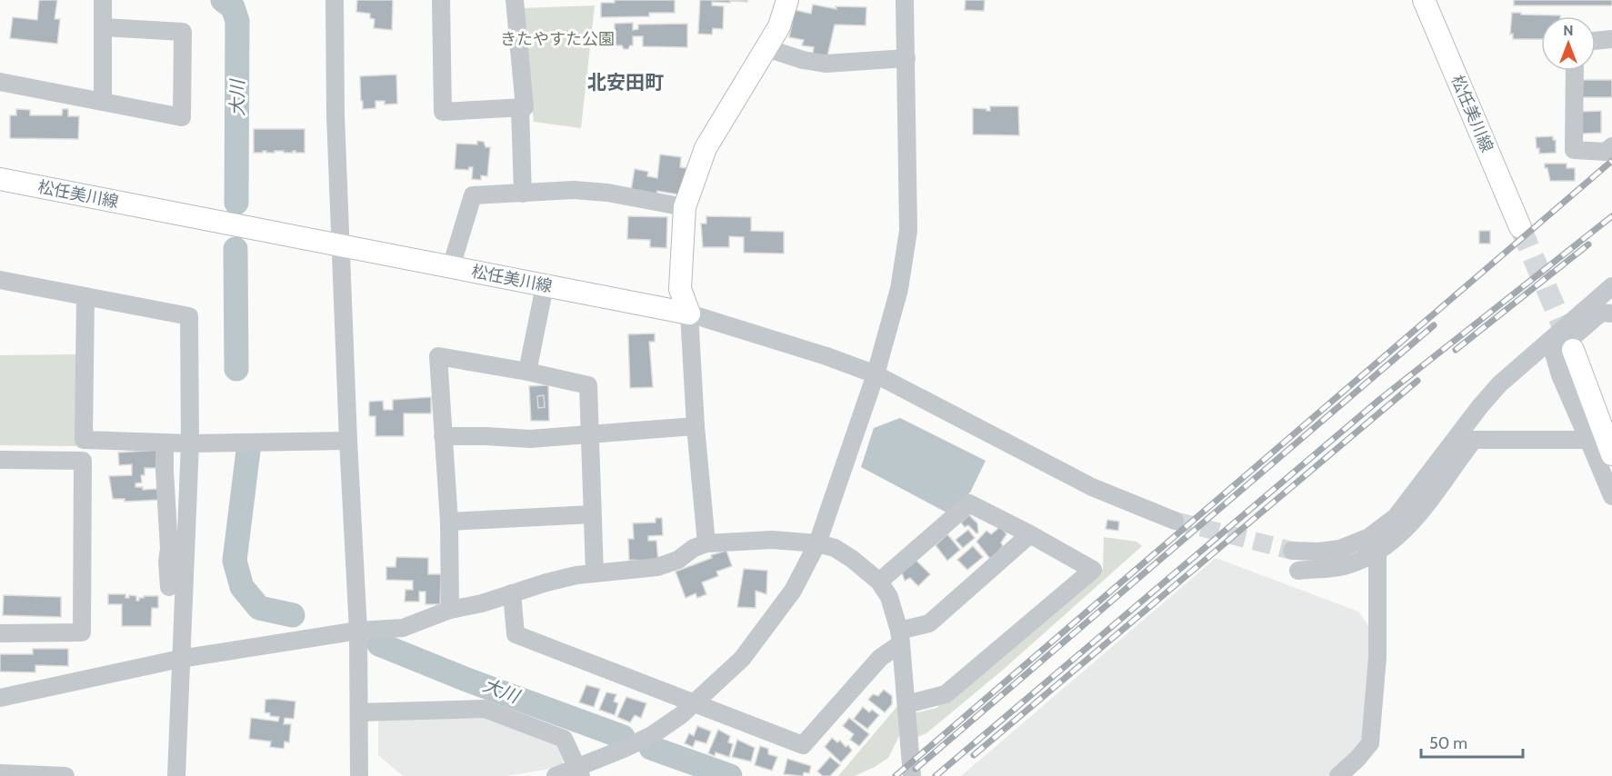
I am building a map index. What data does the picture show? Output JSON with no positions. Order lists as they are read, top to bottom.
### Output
{
  "streets": {
    "main road": ["松任美川線"]
  },
  "districts": ["北安田町"],
  "water": ["大川"],
  "parks": ["きたやすた公園"],
  "scale_bar": "50 m",
  "north": "top"
}
